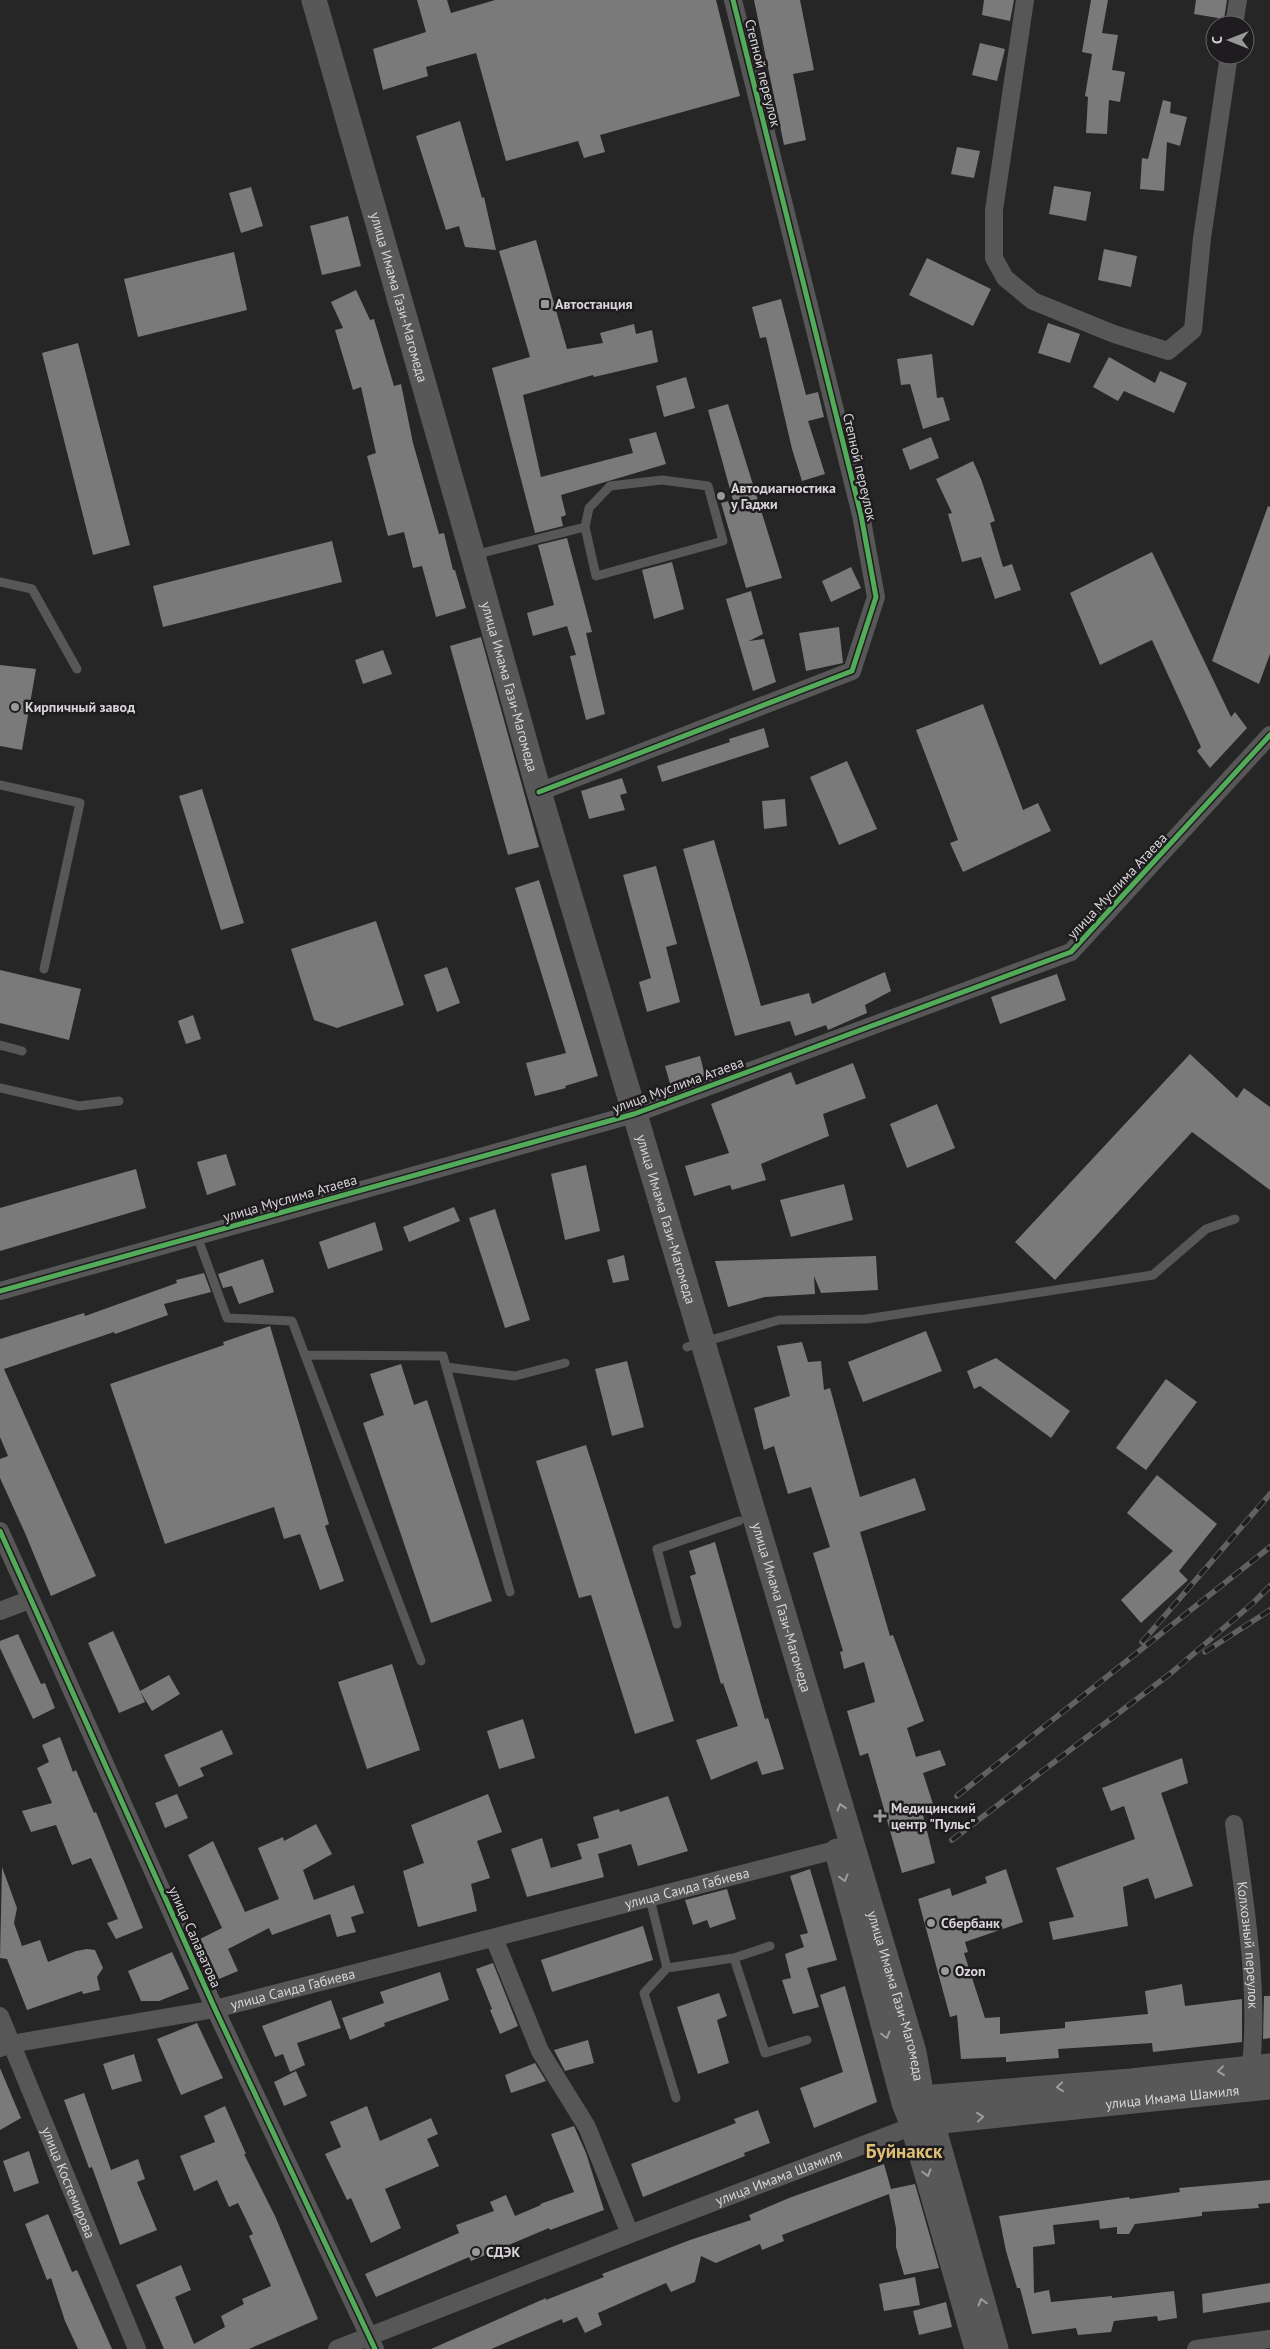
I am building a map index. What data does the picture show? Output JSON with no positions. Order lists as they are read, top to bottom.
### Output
{
  "streets": {
    "main road": ["улица Имама Гази-Магомеда", "улица Имама Шамиля"],
    "street": [
      "Степной переулок",
      "улица Муслима Атаева",
      "улица Саида Габиева",
      "улица Салаватова",
      "Колхозный переулок",
      "улица Костемирова"
    ]
  },
  "crossings": [
    ["Степной переулок", "улица Имама Гази-Магомеда"],
    ["улица Имама Гази-Магомеда", "улица Муслима Атаева"],
    ["улица Имама Гази-Магомеда", "улица Саида Габиева"],
    ["улица Имама Гази-Магомеда", "улица Имама Шамиля"],
    ["улица Саида Габиева", "улица Салаватова"],
    ["улица Саида Габиева", "улица Костемирова"],
    ["улица Салаватова", "улица Имама Шамиля"],
    ["Колхозный переулок", "улица Имама Шамиля"]
  ],
  "districts": ["Буйнакск"],
  "places": {
    "transit": ["Автостанция"],
    "other": [
      "Автодиагностика у Гаджи",
      "Кирпичный завод",
      "Сбербанк",
      "Ozon",
      "СДЭК"
    ],
    "health": ["Медицинский центр \"Пульс\""]
  },
  "north": "left"
}
